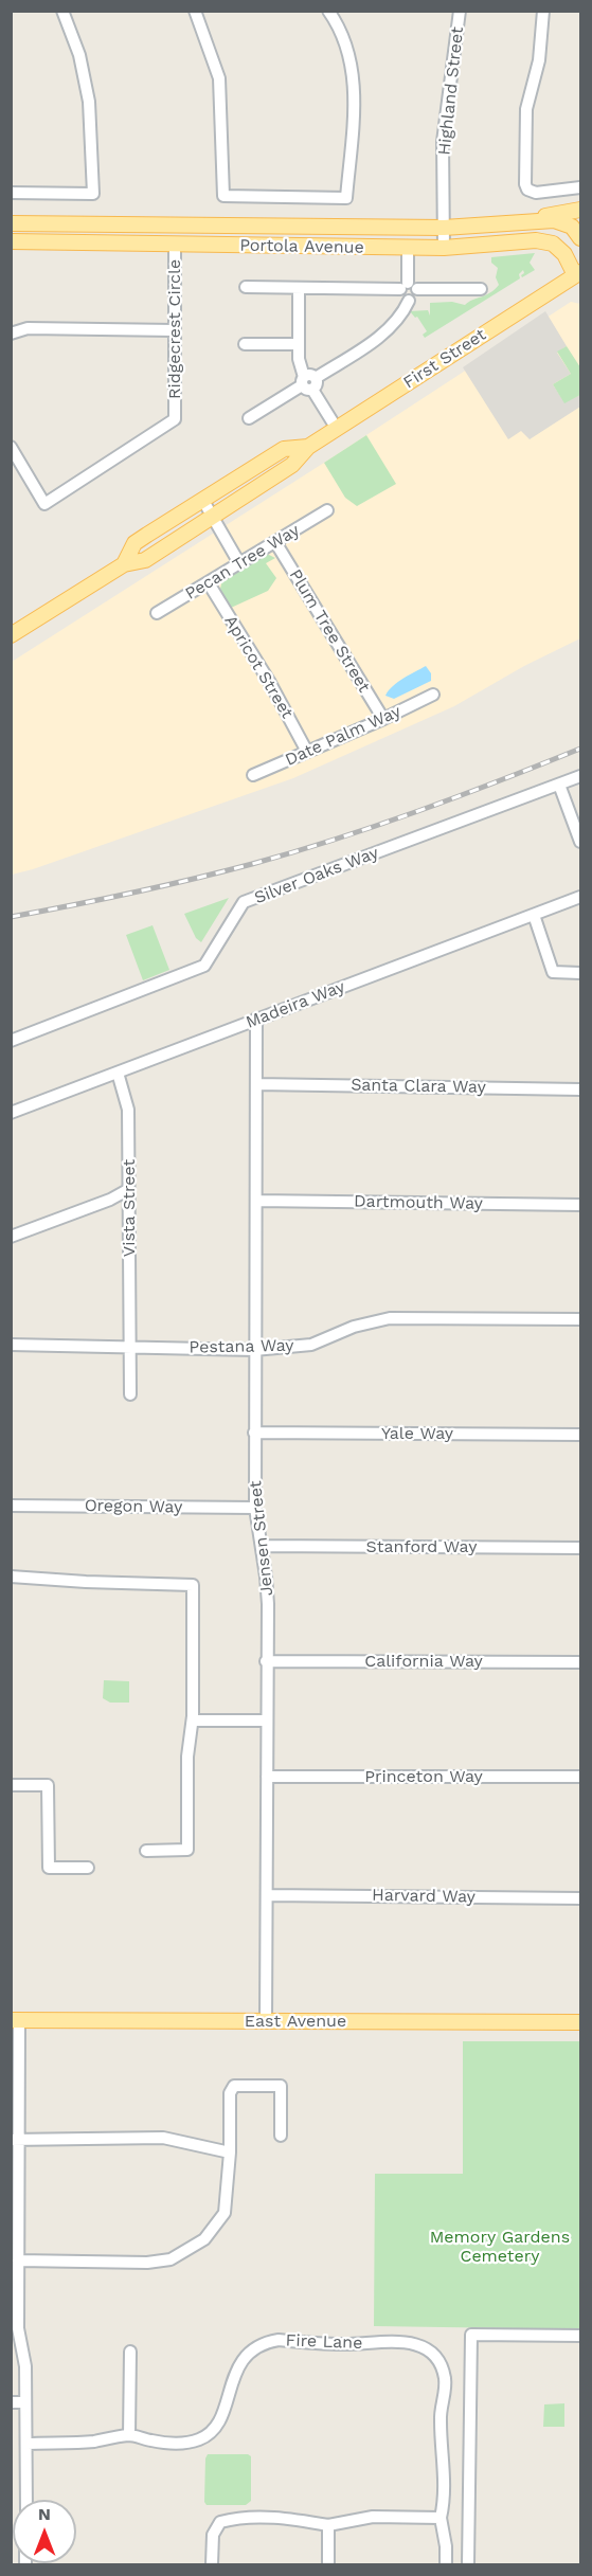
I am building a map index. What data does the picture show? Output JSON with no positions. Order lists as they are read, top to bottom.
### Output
{
  "streets": {
    "main road": ["Portola Avenue", "First Street", "East Avenue"],
    "street": [
      "Highland Street",
      "Ridgecrest Circle",
      "Pecan Tree Way",
      "Plum Tree Street",
      "Apricot Street",
      "Date Palm Way",
      "Silver Oaks Way",
      "Madeira Way",
      "Santa Clara Way",
      "Dartmouth Way",
      "Vista Street",
      "Pestana Way",
      "Yale Way",
      "Oregon Way",
      "Jensen Street",
      "Stanford Way",
      "California Way",
      "Princeton Way",
      "Harvard Way",
      "Fire Lane"
    ]
  },
  "crossings": [
    ["Highland Street", "Portola Avenue"],
    ["Portola Avenue", "Ridgecrest Circle"],
    ["Portola Avenue", "First Street"],
    ["Pecan Tree Way", "Plum Tree Street"],
    ["Pecan Tree Way", "Apricot Street"],
    ["Plum Tree Street", "Date Palm Way"],
    ["Apricot Street", "Date Palm Way"],
    ["Madeira Way", "Vista Street"],
    ["Madeira Way", "Jensen Street"],
    ["Santa Clara Way", "Jensen Street"],
    ["Dartmouth Way", "Jensen Street"],
    ["Vista Street", "Pestana Way"],
    ["Pestana Way", "Jensen Street"],
    ["Yale Way", "Jensen Street"],
    ["Oregon Way", "Jensen Street"],
    ["Jensen Street", "Stanford Way"],
    ["Jensen Street", "California Way"],
    ["Jensen Street", "Princeton Way"],
    ["Jensen Street", "Harvard Way"],
    ["Jensen Street", "East Avenue"]
  ],
  "parks": ["Memory Gardens Cemetery"],
  "north": "top"
}
